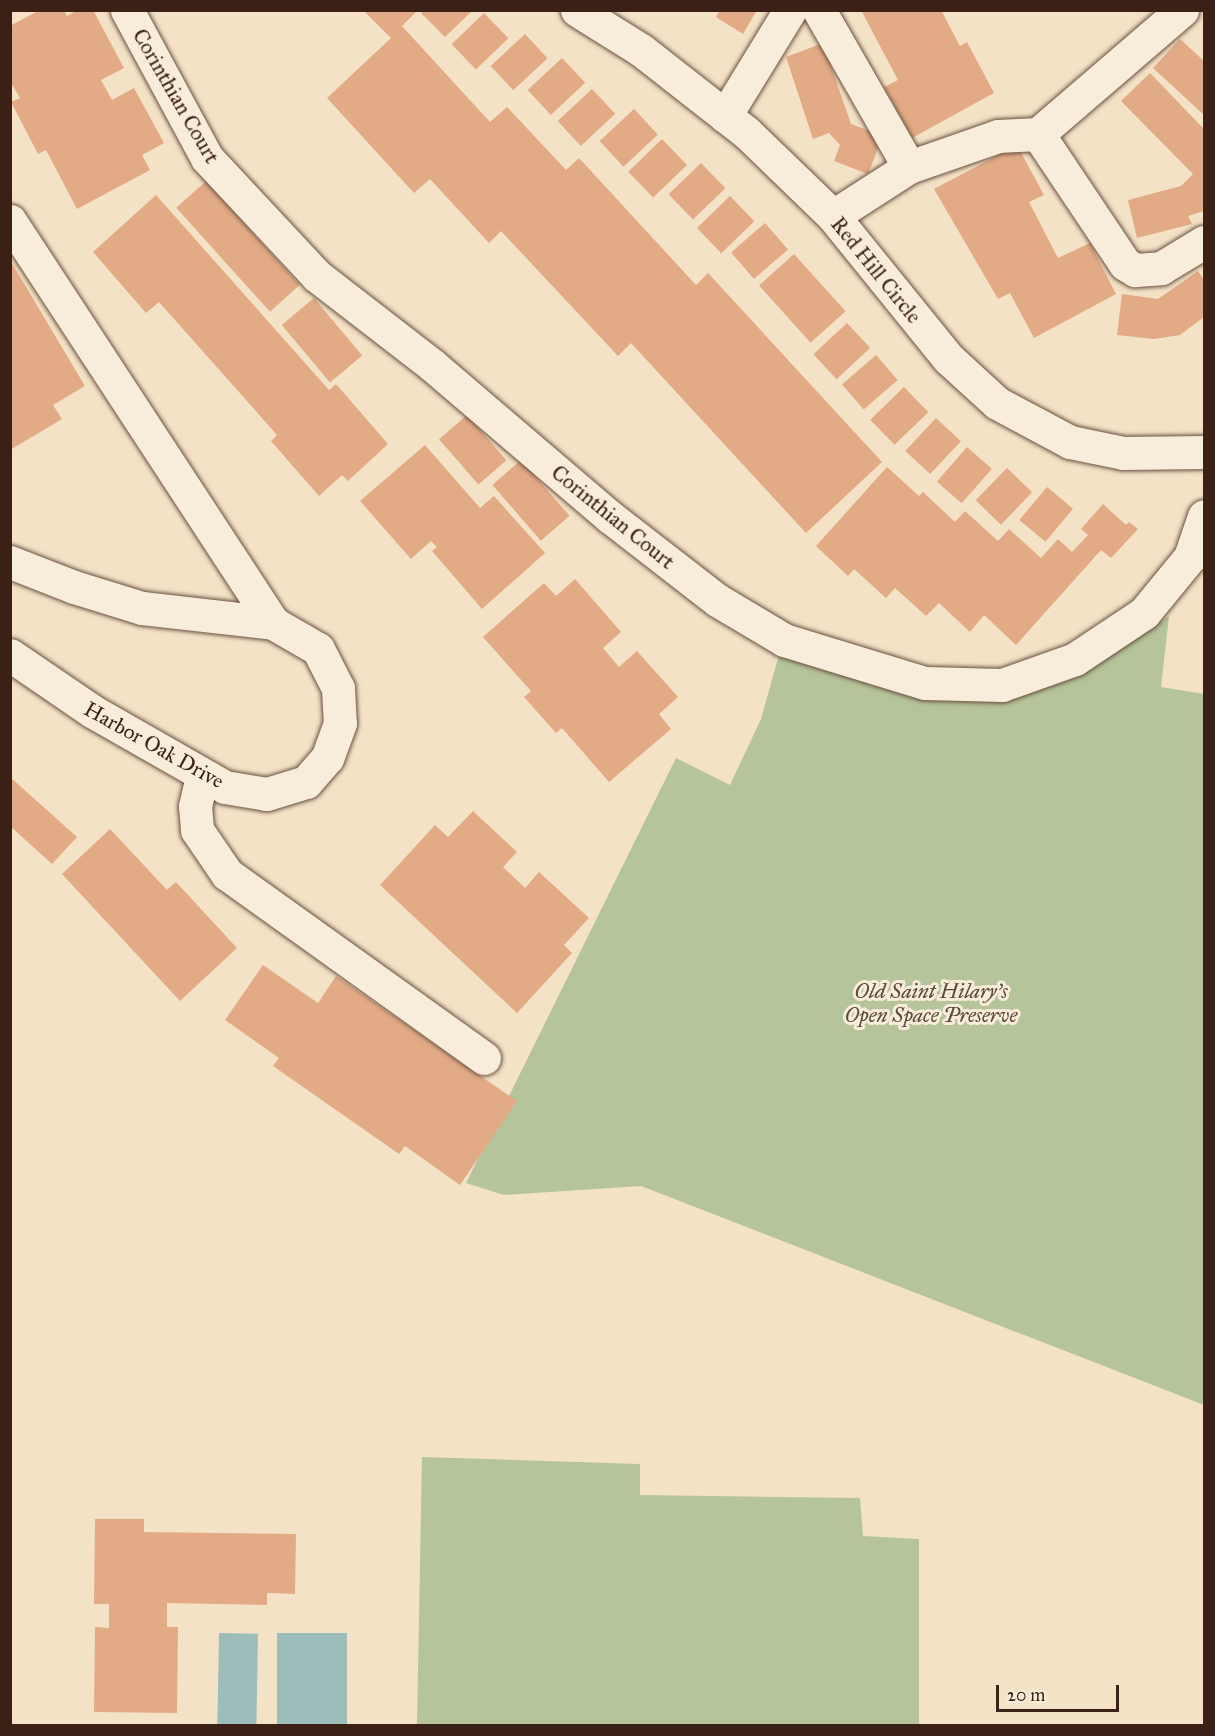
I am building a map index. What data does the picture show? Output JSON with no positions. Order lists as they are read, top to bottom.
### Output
{
  "streets": {
    "street": ["Corinthian Court", "Red Hill Circle", "Harbor Oak Drive"]
  },
  "parks": ["Old Saint Hilary's Open Space Preserve"],
  "scale_bar": "20 m"
}
